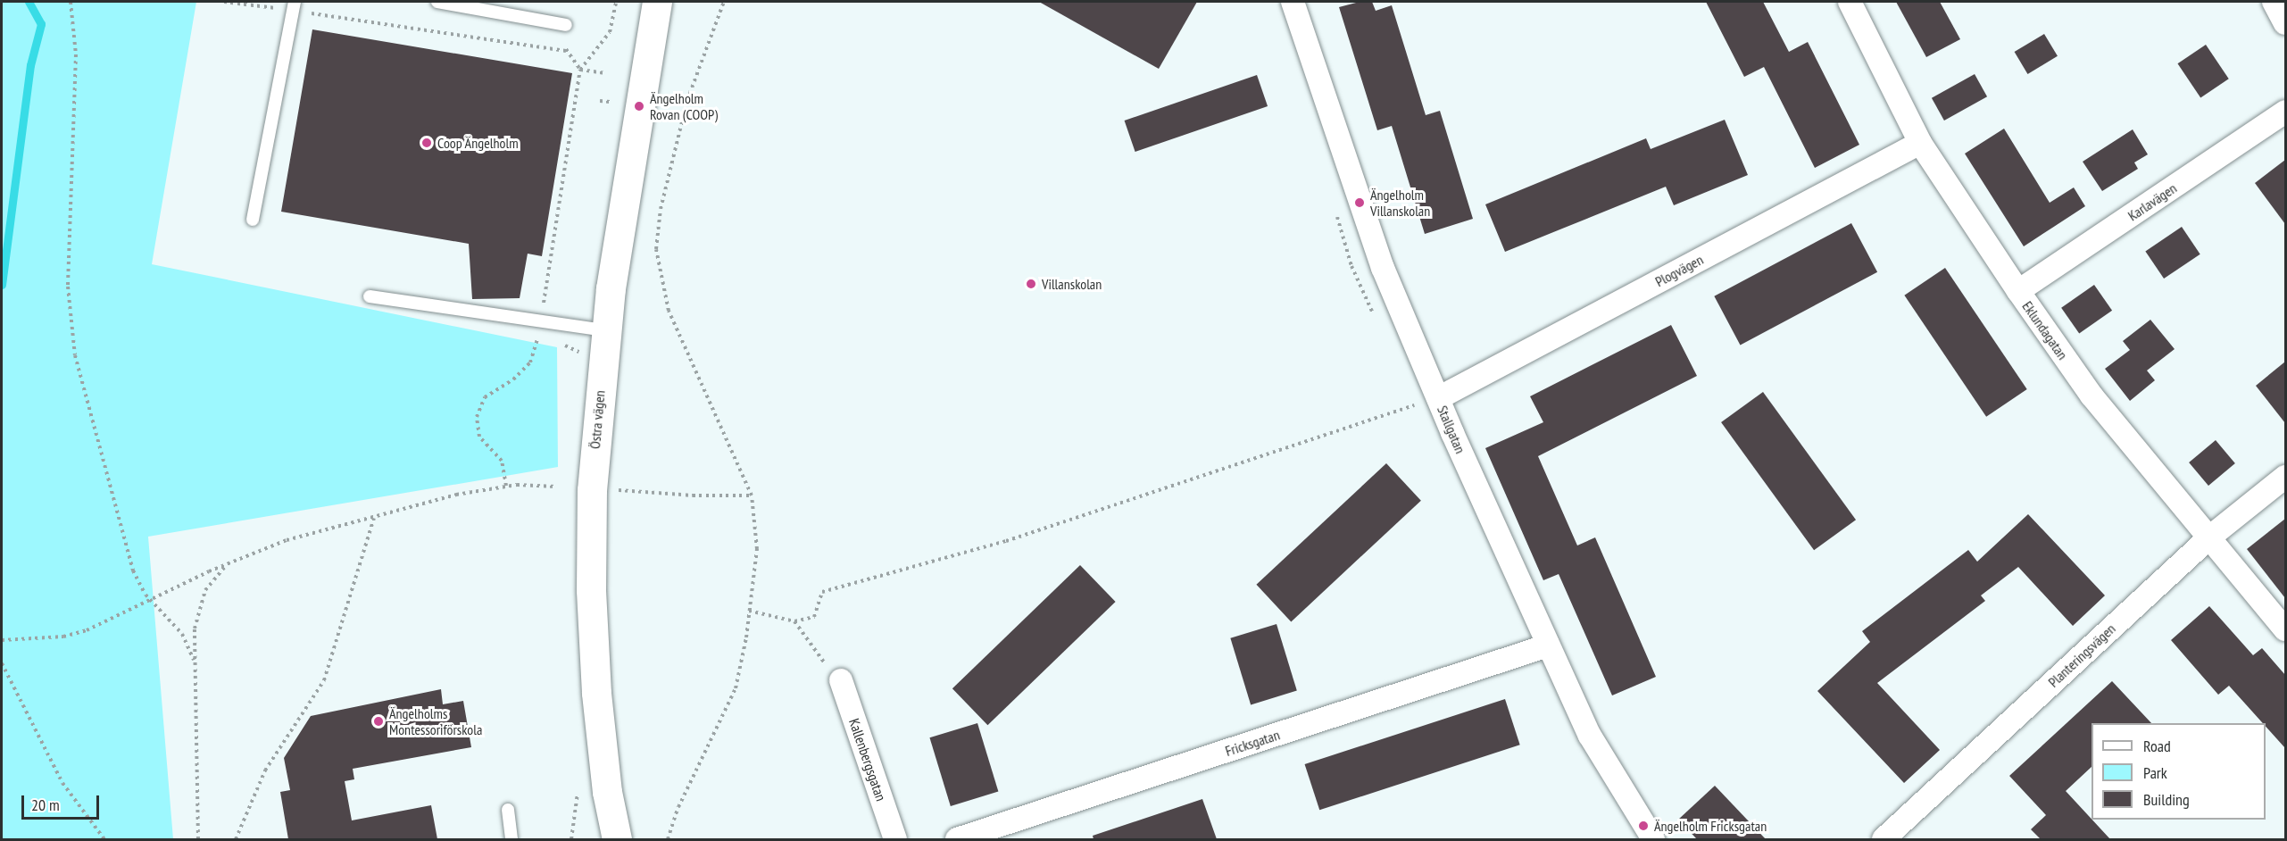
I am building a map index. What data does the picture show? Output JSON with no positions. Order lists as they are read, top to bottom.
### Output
{
  "streets": {
    "main road": ["Östra vägen"],
    "street": [
      "Karlavägen",
      "Plogvägen",
      "Eklundagatan",
      "Stallgatan",
      "Planteringsvägen",
      "Fricksgatan",
      "Kallenbergsgatan"
    ]
  },
  "crossings": [
    ["Karlavägen", "Eklundagatan"],
    ["Plogvägen", "Eklundagatan"],
    ["Plogvägen", "Stallgatan"],
    ["Eklundagatan", "Planteringsvägen"],
    ["Stallgatan", "Fricksgatan"]
  ],
  "places": [
    "Ängelholm Rovan (COOP)",
    "Coop Ängelholm",
    "Ängelholm Villanskolan",
    "Villanskolan",
    "Ängelholms Montessoriförskola",
    "Ängelholm Fricksgatan"
  ],
  "legend": ["Road", "Park", "Building"],
  "scale_bar": "20 m"
}
